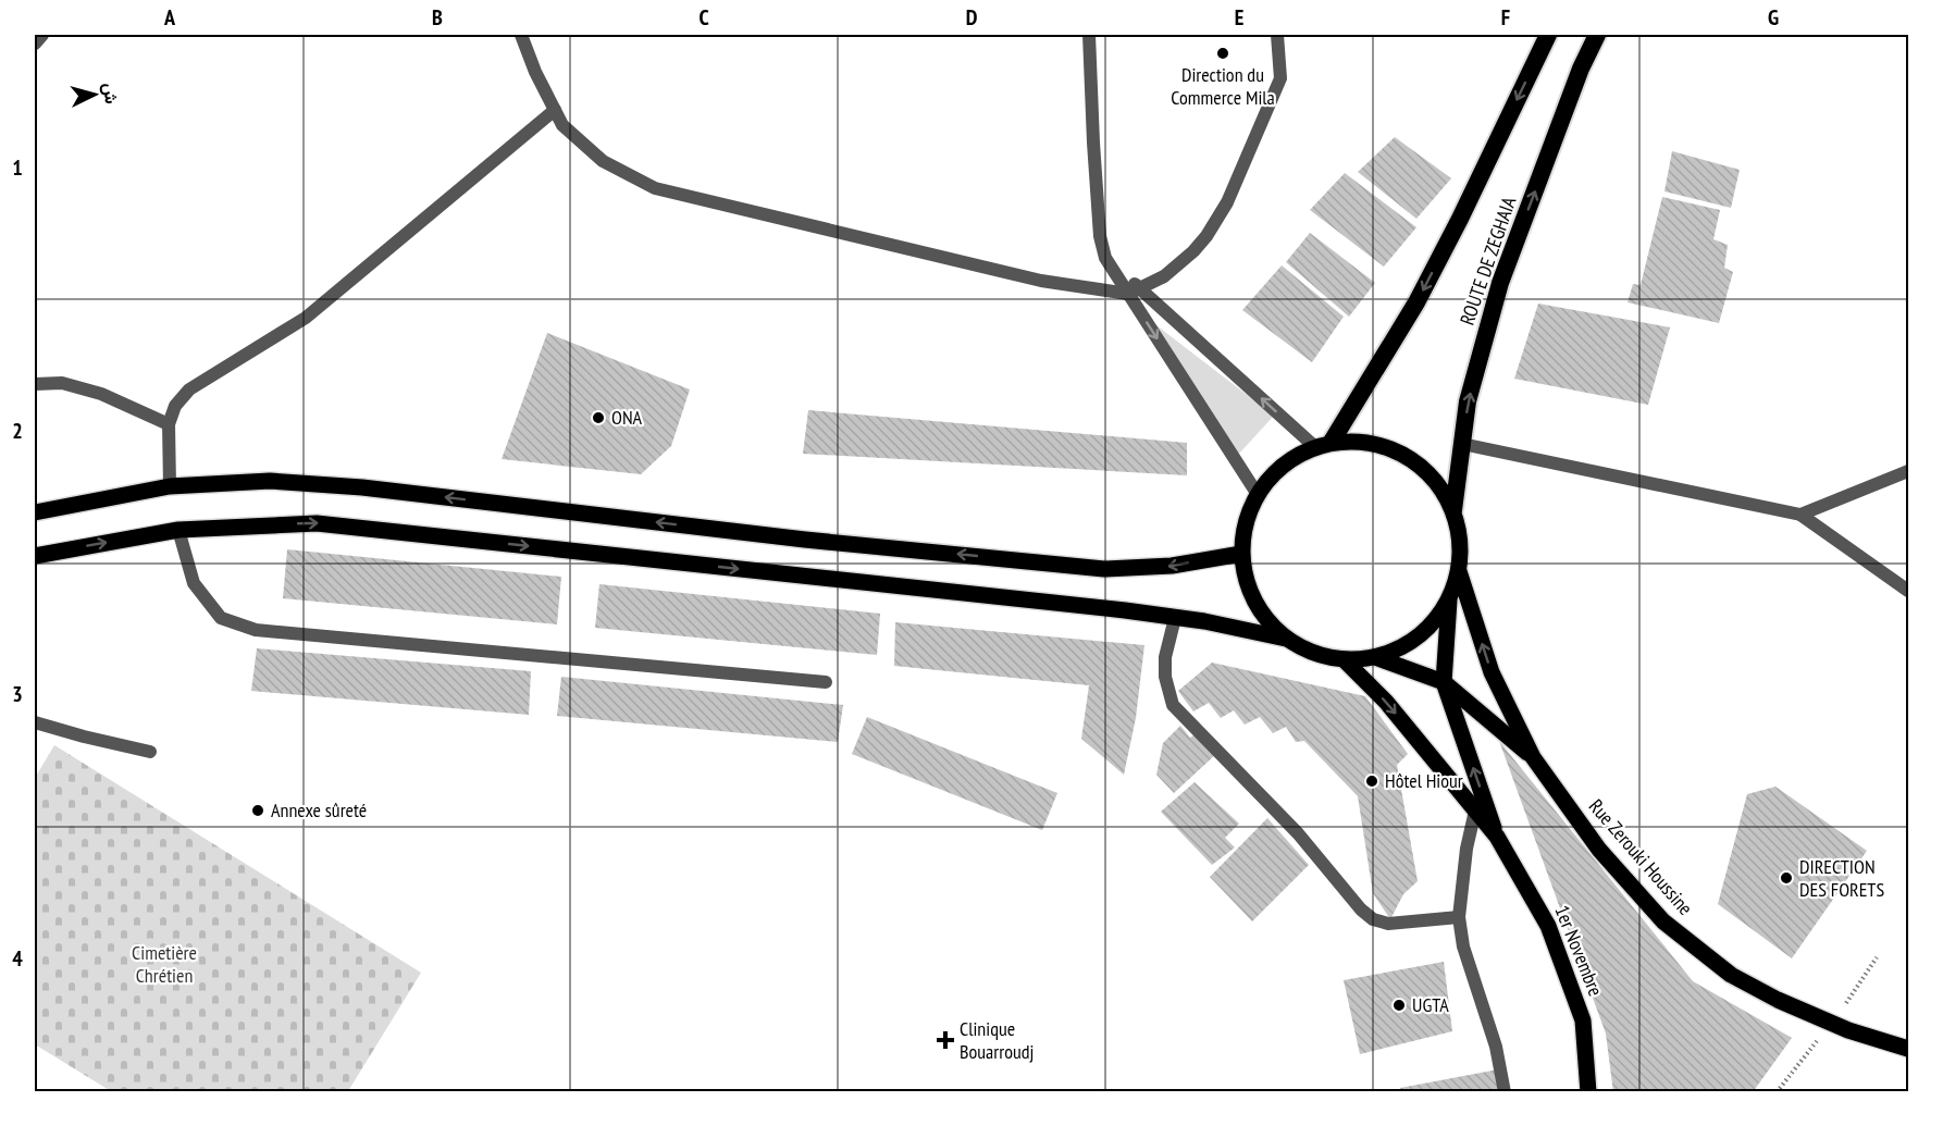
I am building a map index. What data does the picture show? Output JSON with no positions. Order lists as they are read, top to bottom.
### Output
{
  "streets": {
    "highway": ["ROUTE DE ZEGHAIA"],
    "main road": ["Rue Zerouki Houssine", "1er Novembre"]
  },
  "parks": ["Cimetière Chrétien"],
  "places": {
    "other": [
      "Direction du Commerce Mila",
      "ONA",
      "Hôtel Hiour",
      "Annexe sûreté",
      "DIRECTION DES FORETS",
      "UGTA"
    ],
    "health": ["Clinique Bouarroudj"]
  },
  "north": "right",
  "grid": {
    "columns": [
      "A",
      "B",
      "C",
      "D",
      "E",
      "F",
      "G"
    ],
    "rows": [
      "1",
      "2",
      "3",
      "4"
    ]
  }
}
